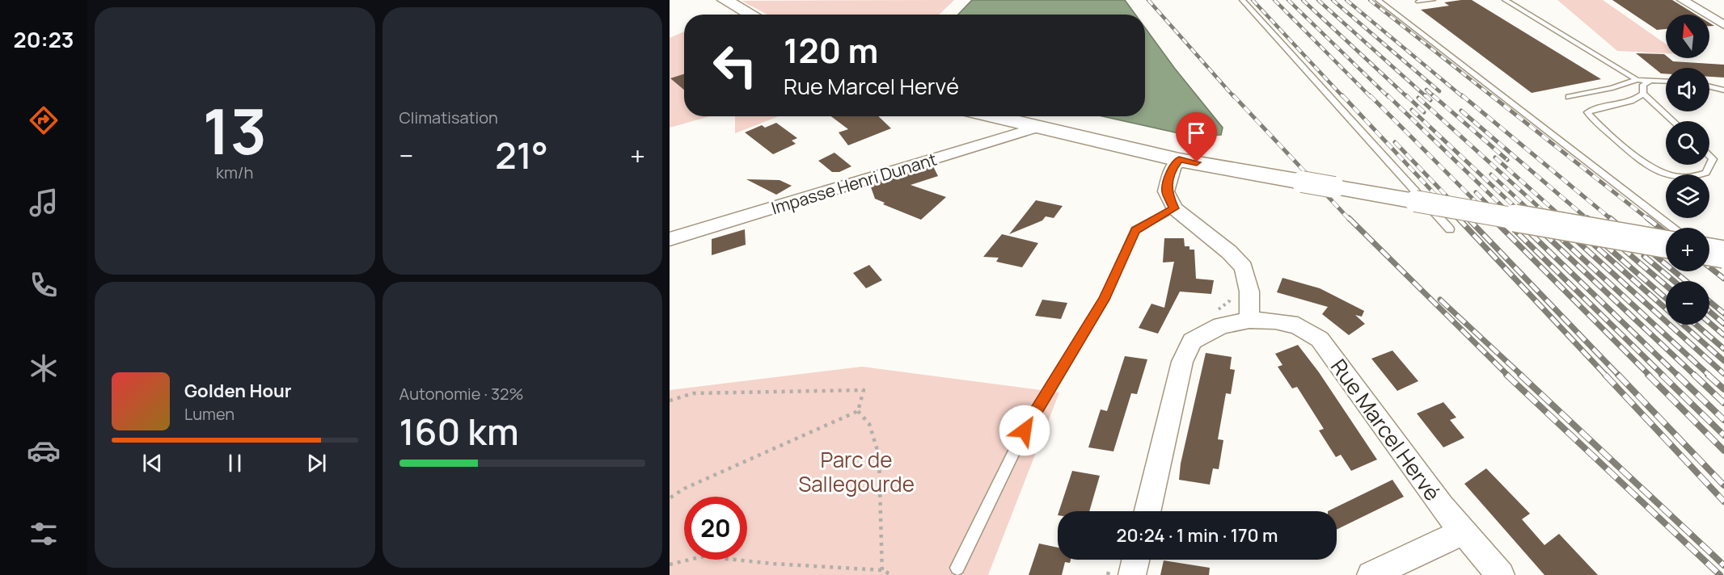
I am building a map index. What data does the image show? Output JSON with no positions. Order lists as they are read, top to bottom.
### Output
{
  "streets": {
    "street": ["Impasse Henri Dunant", "Rue Marcel Hervé"]
  },
  "parks": ["Parc de Sallegourde"],
  "north": "top",
  "page": {
    "tabs": "20:23",
    "tile": [
      ["13", "km/h"],
      "Climatisation",
      ["Autonomie · 32%", "160 km"]
    ],
    "map_buttons": ["+", "−"],
    "turn": ["120 m", "Rue Marcel Hervé"],
    "heat": ["−", "21°", "+"],
    "song": ["Golden Hour", "Lumen"],
    "limit": "20",
    "trip": "20:24 · 1 min · 170 m"
  }
}
